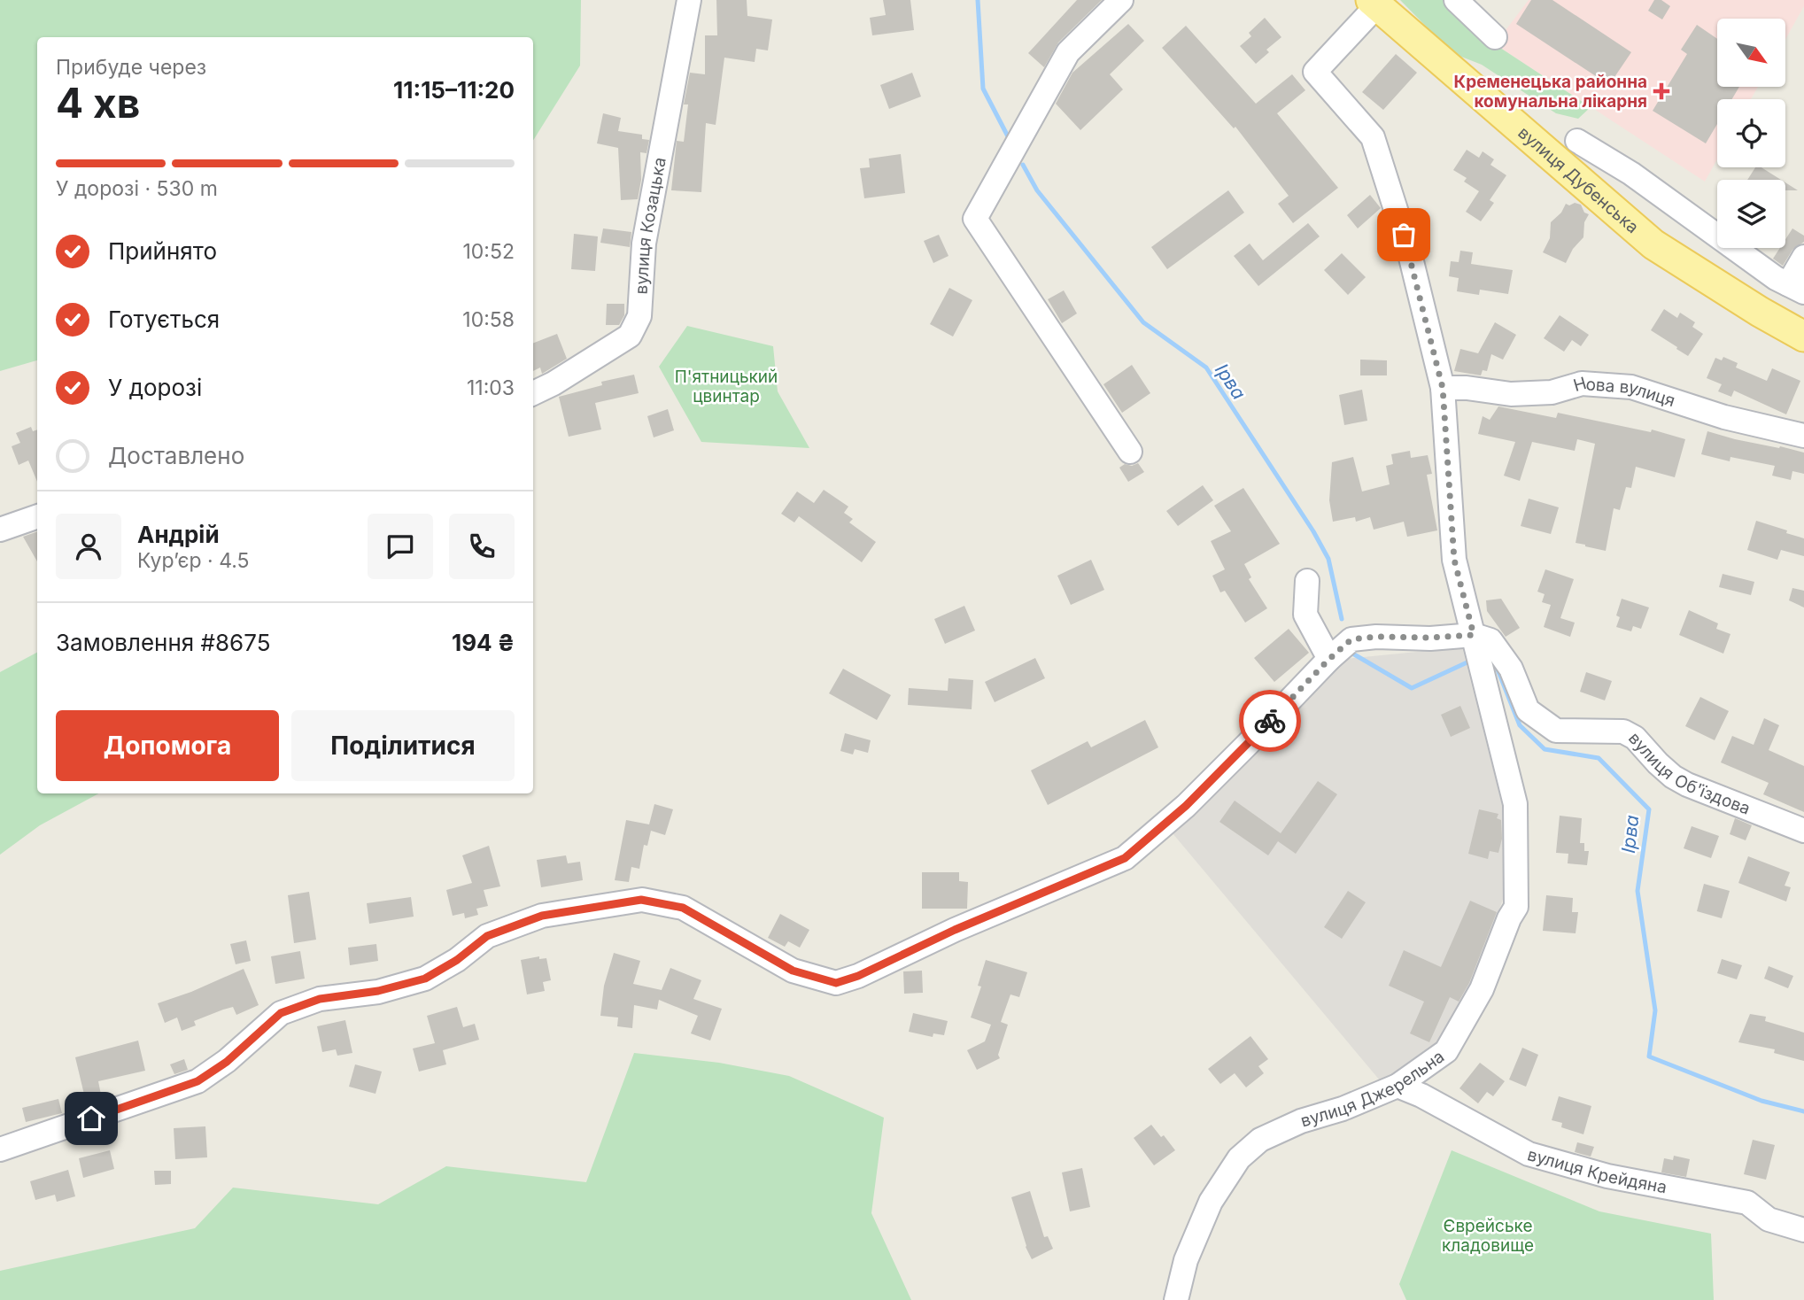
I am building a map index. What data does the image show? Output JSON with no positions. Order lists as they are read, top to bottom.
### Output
{
  "streets": {
    "main road": ["вулиця Дубенська"],
    "street": [
      "вулиця Козацька",
      "Нова вулиця",
      "вулиця Об'їздова",
      "вулиця Джерельна",
      "вулиця Крейдяна"
    ]
  },
  "crossings": [
    ["вулиця Дубенська", "вулиця Джерельна"],
    ["Нова вулиця", "вулиця Джерельна"],
    ["вулиця Об'їздова", "вулиця Джерельна"],
    ["вулиця Джерельна", "вулиця Крейдяна"]
  ],
  "water": ["Ірва"],
  "parks": ["П'ятницький цвинтар", "Єврейське кладовище"],
  "places": {
    "health": ["Кременецька районна комунальна лікарня"]
  },
  "north": "bottom right",
  "page": {
    "heading": ["4 хв", "Прибуде через", "11:15–11:20"],
    "panel": [
      "Андрій",
      "Кур’єр · 4.5",
      "Замовлення #8675",
      "194 ₴"
    ],
    "bar": "У дорозі · 530 m",
    "list": [
      ["Прийнято", "10:52"],
      ["Готується", "10:58"],
      ["У дорозі", "11:03"],
      "Доставлено"
    ],
    "buttons": ["Допомога", "Поділитися"]
  }
}
